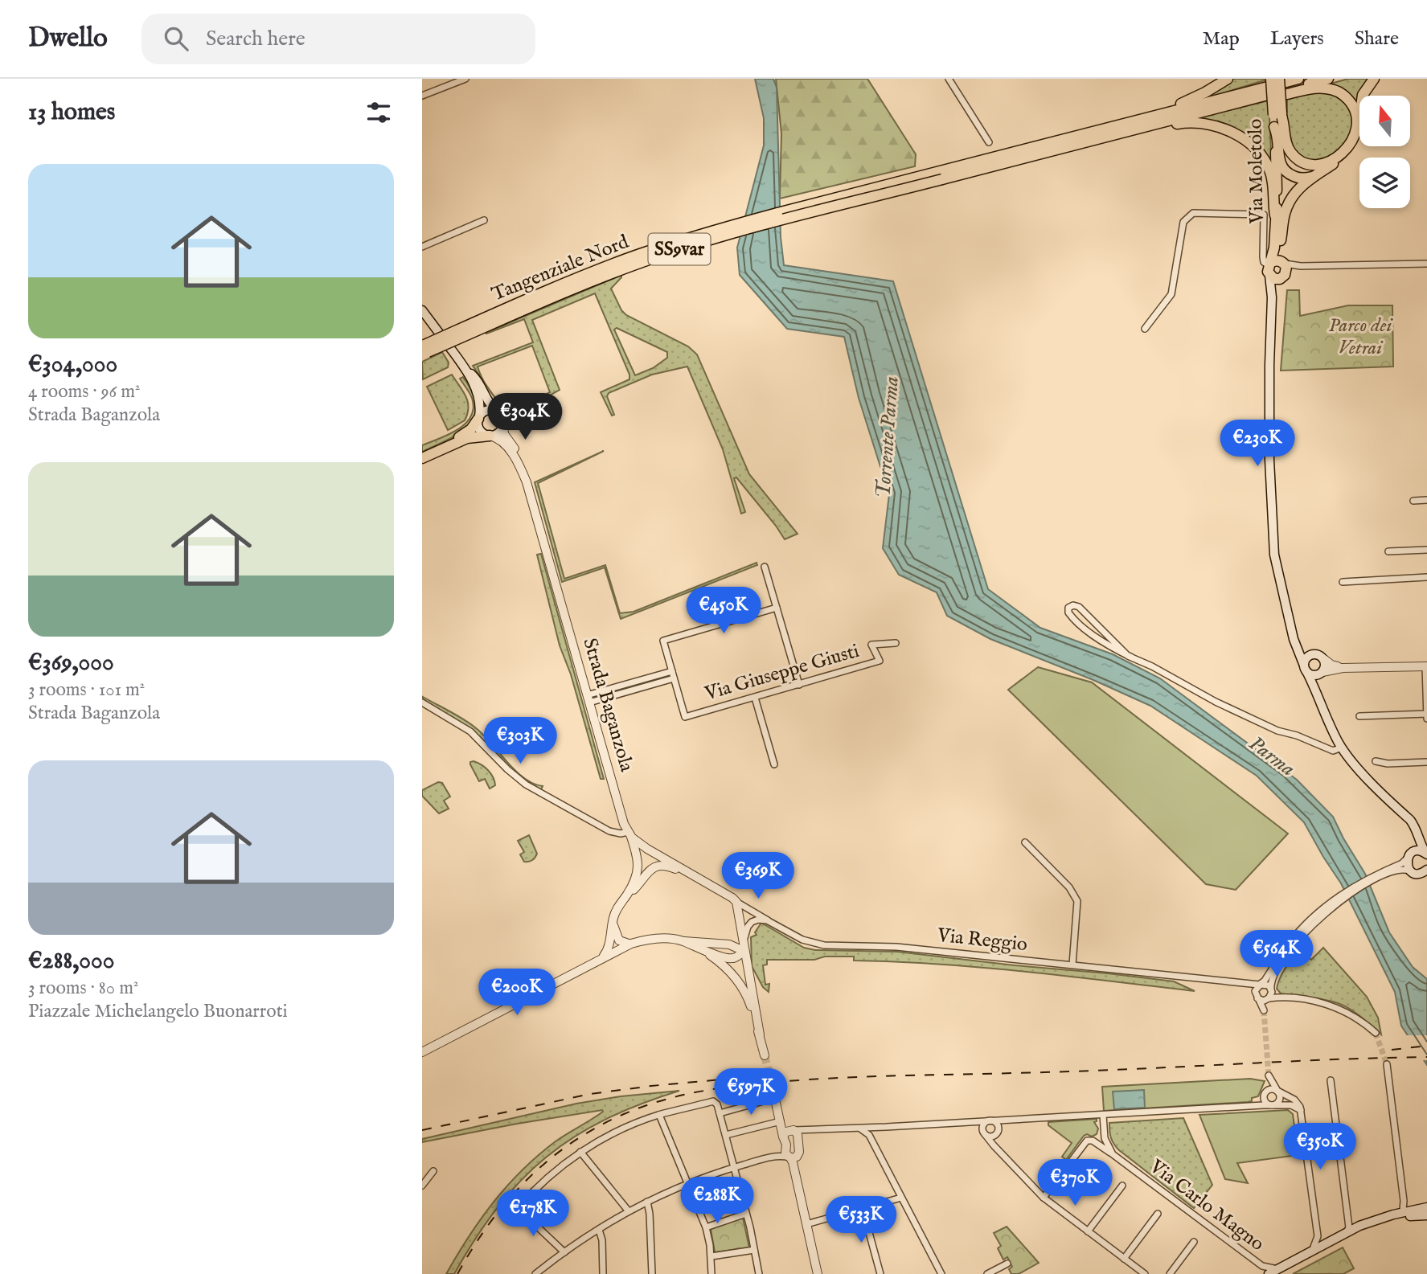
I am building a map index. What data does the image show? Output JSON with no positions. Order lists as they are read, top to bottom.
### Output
{
  "streets": {
    "main road": [
      "Via Moletolo",
      "SS9var",
      "Tangenziale Nord",
      "Strada Baganzola"
    ],
    "street": ["Via Giuseppe Giusti", "Via Reggio", "Via Carlo Magno"]
  },
  "water": ["Torrente Parma", "Parma"],
  "parks": ["Parco dei Vetrai"],
  "north": "top",
  "page": {
    "header": "Dwello",
    "search": "Search here",
    "nav": ["Map", "Layers", "Share"],
    "heading": "13 homes",
    "list": [
      {
        "name": "€304,000",
        "note": "4 rooms · 96 m² · Strada Baganzola"
      },
      {
        "name": "€369,000",
        "note": "3 rooms · 101 m² · Strada Baganzola"
      },
      {
        "name": "€288,000",
        "note": "3 rooms · 80 m² · Piazzale Michelangelo Buonarroti"
      }
    ],
    "price": [
      "€304K",
      "€230K",
      "€450K",
      "€303K",
      "€369K",
      "€564K",
      "€200K",
      "€597K",
      "€350K",
      "€370K",
      "€288K",
      "€178K",
      "€533K"
    ]
  }
}
